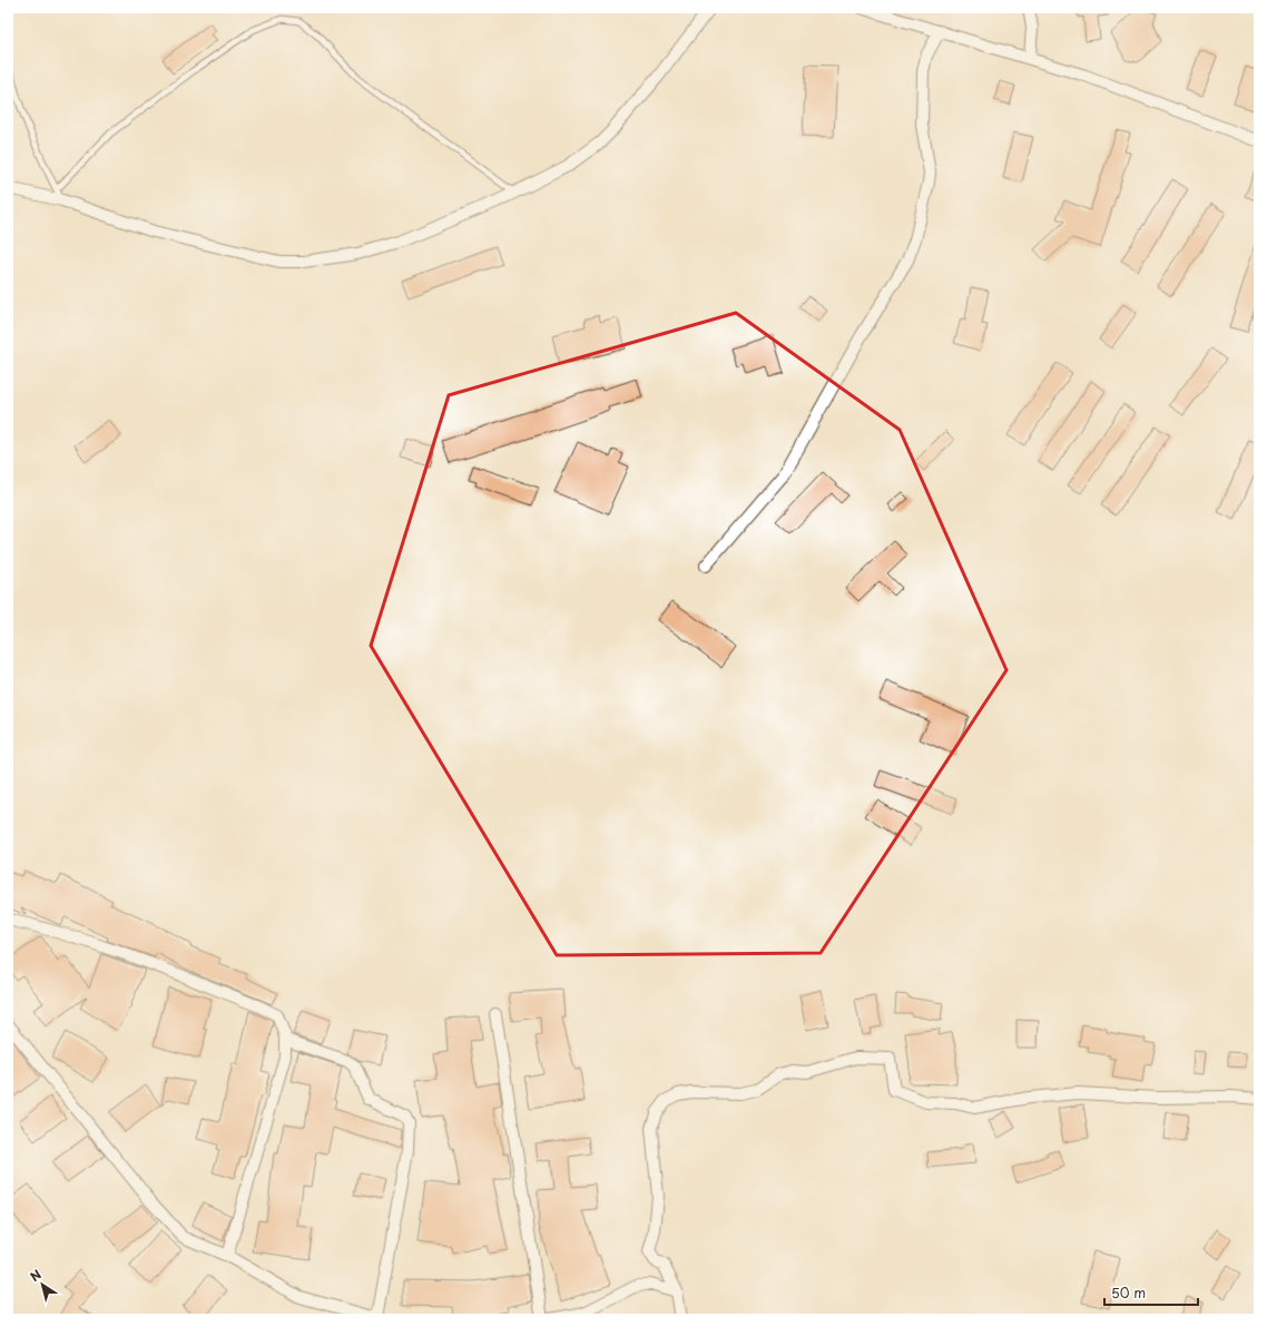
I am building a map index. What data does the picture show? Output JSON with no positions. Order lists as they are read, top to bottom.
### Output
{
  "scale_bar": "50 m",
  "north": "top left"
}
